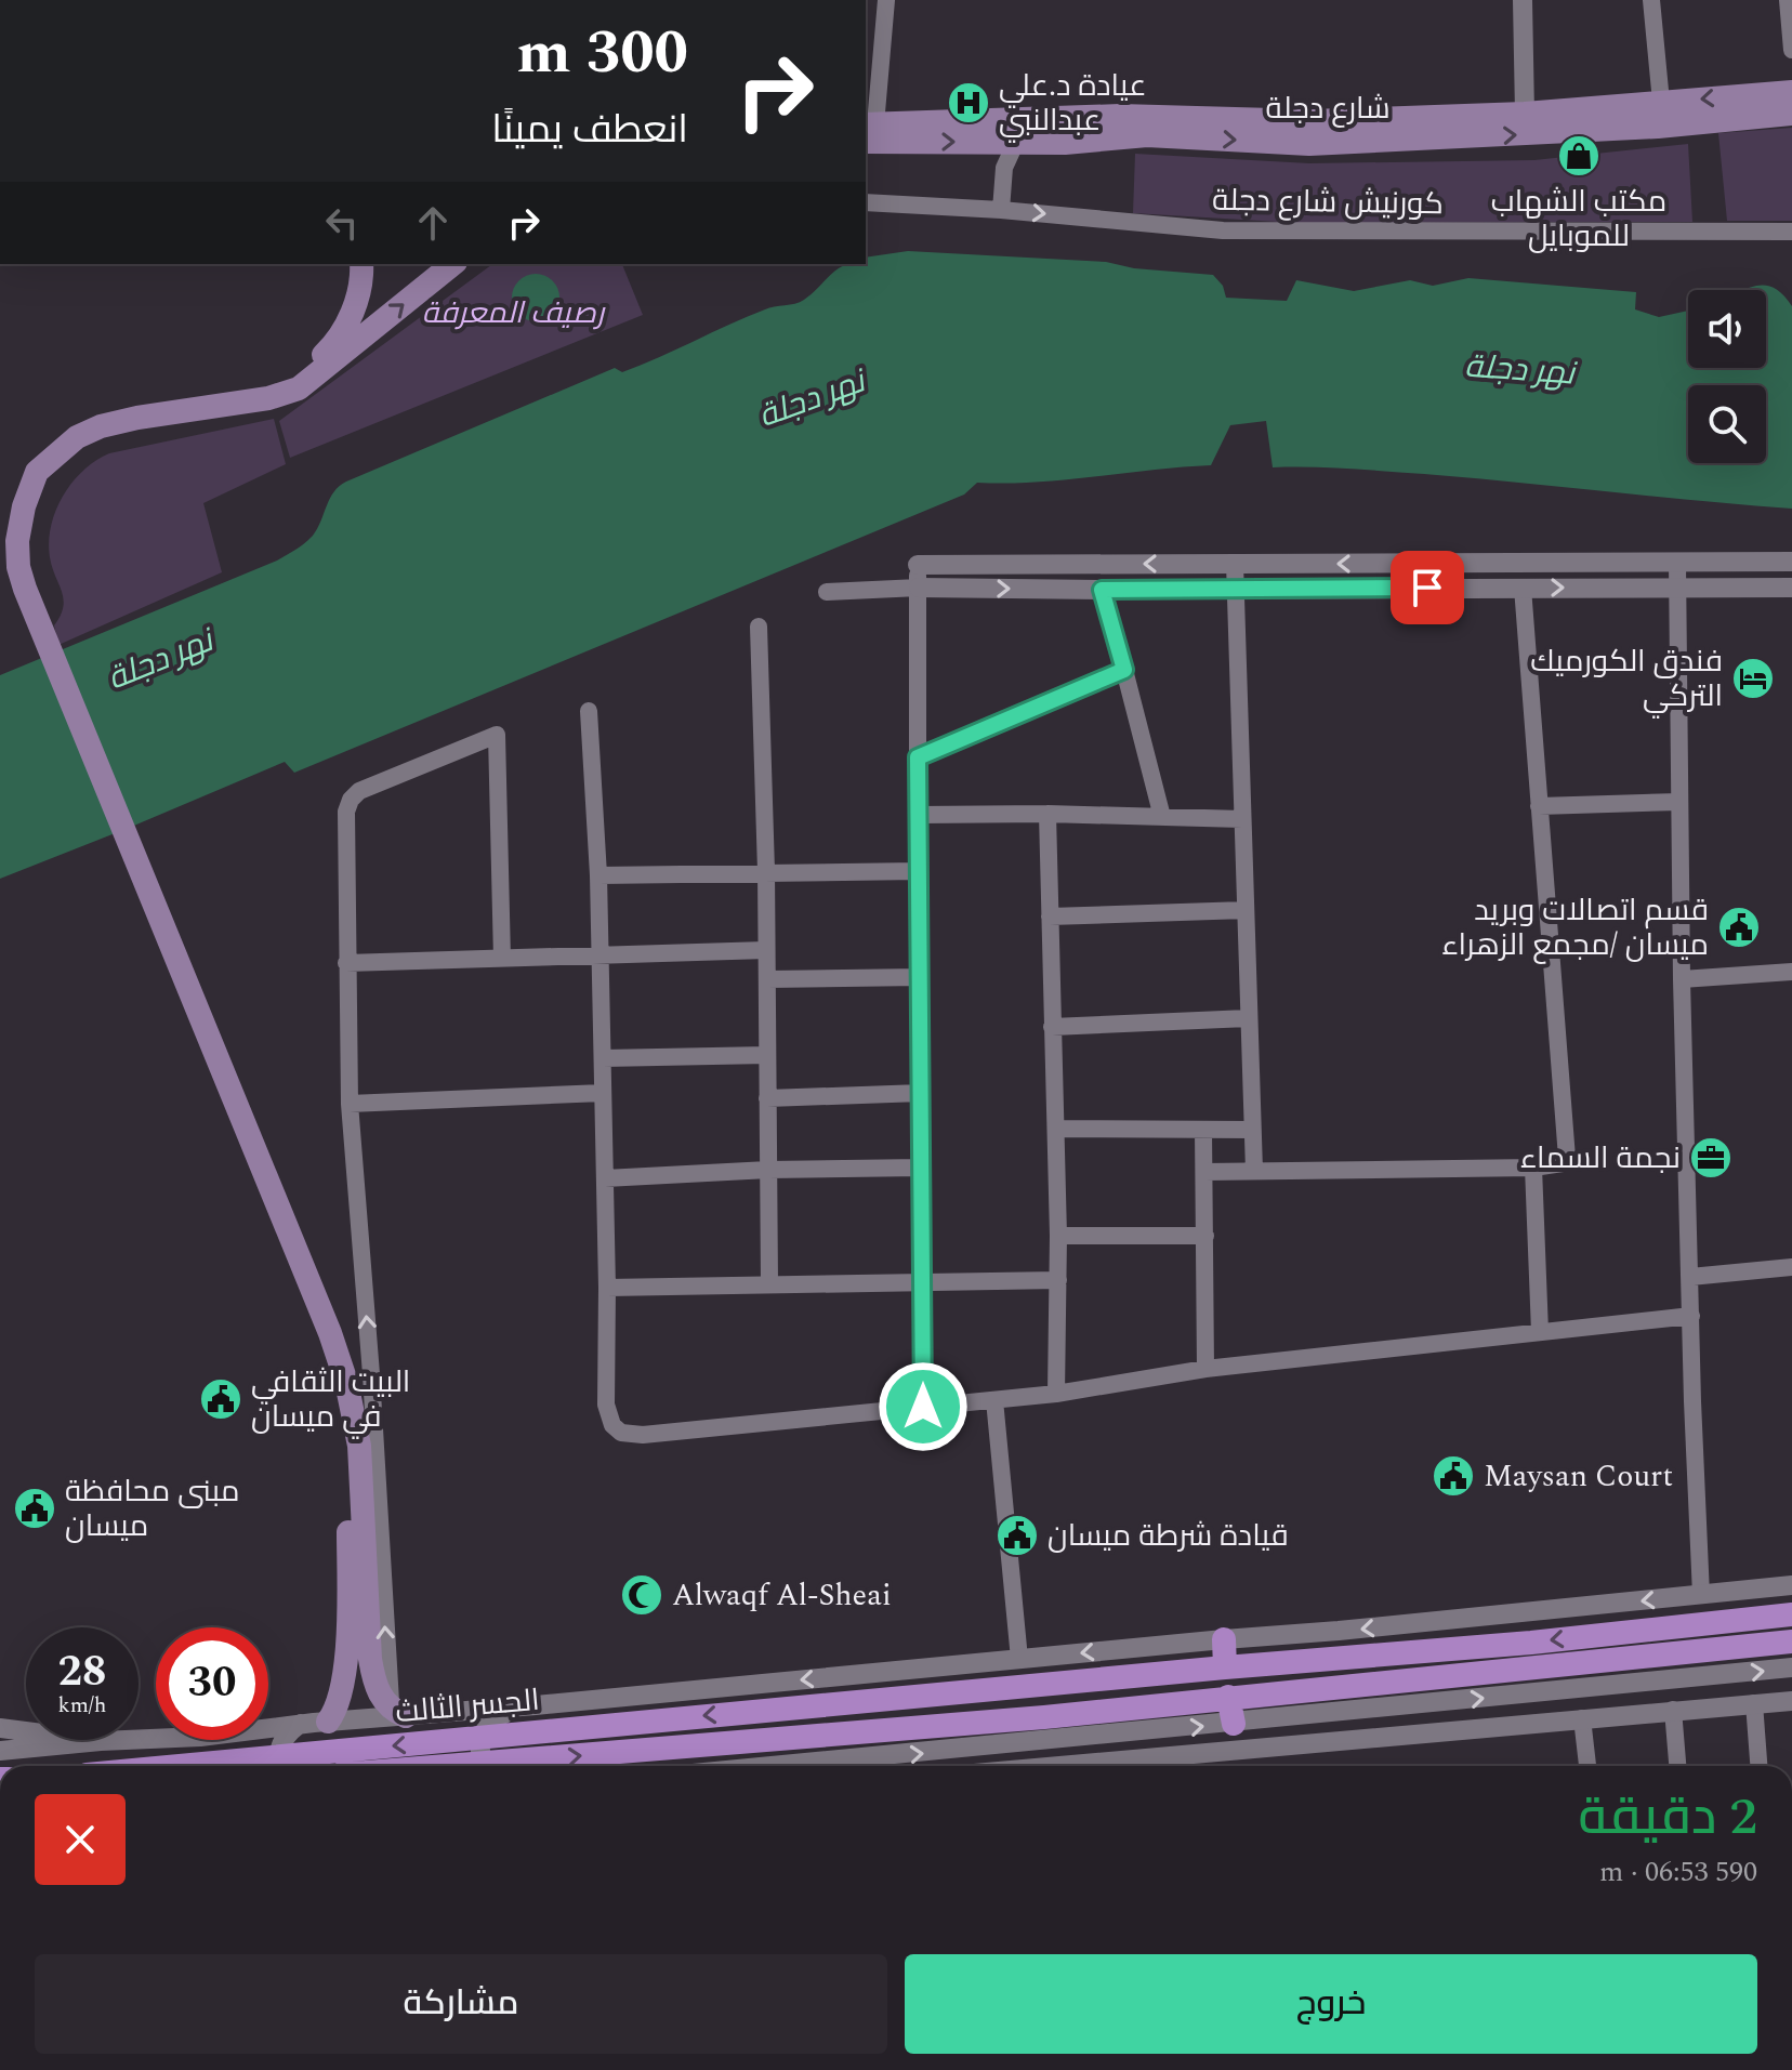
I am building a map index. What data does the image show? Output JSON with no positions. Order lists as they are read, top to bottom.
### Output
{
  "streets": {
    "main road": ["شارع دجلة", "الجسر الثالث"],
    "street": ["كورنيش شارع دجلة"]
  },
  "one_way": ["كورنيش شارع دجلة"],
  "water": ["نهر دجلة"],
  "parks": ["رصيف المعرفة"],
  "places": {
    "hospital": ["عيادة د.علي عبدالنبي"],
    "shop": ["مكتب الشهاب للموبايل"],
    "hotel": ["فندق الكورميك التركي"],
    "public building": [
      "قسم اتصالات وبريد ميسان /مجمع الزهراء",
      "البيت الثقافي في ميسان",
      "Maysan Court",
      "مبنى محافظة ميسان",
      "قيادة شرطة ميسان"
    ],
    "office": ["نجمة السماء"],
    "mosque": ["Alwaqf Al-Sheai"]
  },
  "page": {
    "turn": ["300 m", "انعطف يمينًا"],
    "speed": "28 km/h",
    "limit": "30",
    "heading": ["2 دقيقة", "590 m · 06:53"],
    "buttons": ["خروج", "مشاركة"]
  }
}
